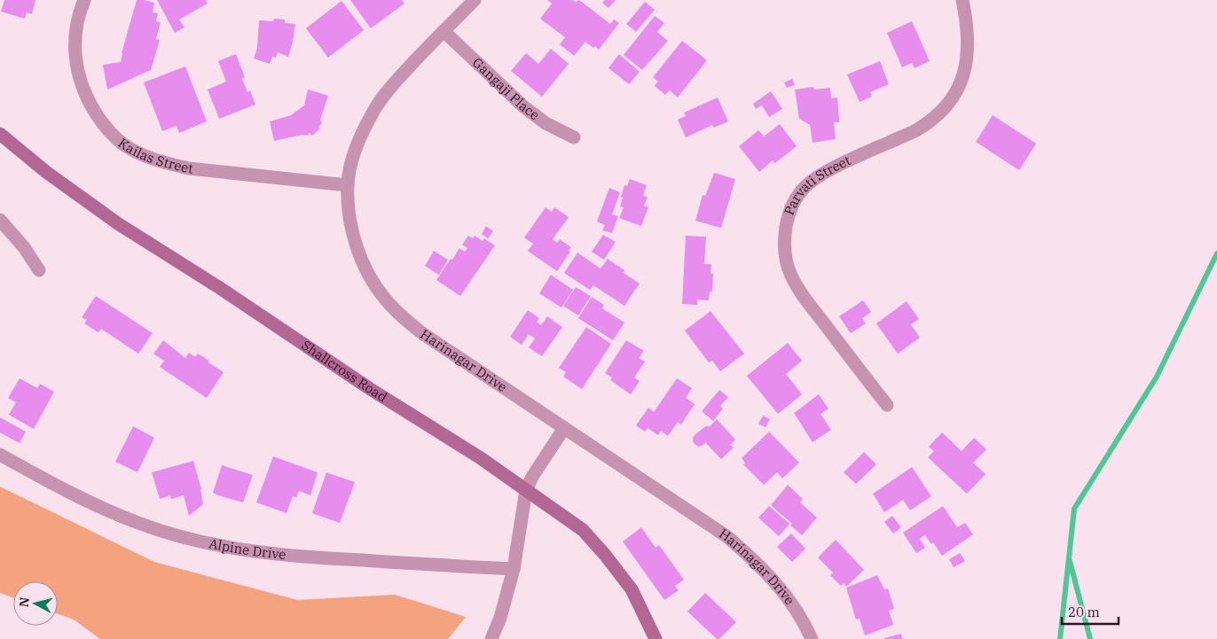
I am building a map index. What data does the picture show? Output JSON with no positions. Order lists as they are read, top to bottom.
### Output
{
  "streets": {
    "street": [
      "Gangaji Place",
      "Kailas Street",
      "Parvati Street",
      "Harinagar Drive",
      "Shallcross Road",
      "Alpine Drive"
    ]
  },
  "crossings": [
    ["Gangaji Place", "Harinagar Drive"],
    ["Kailas Street", "Harinagar Drive"]
  ],
  "scale_bar": "20 m",
  "north": "left"
}
